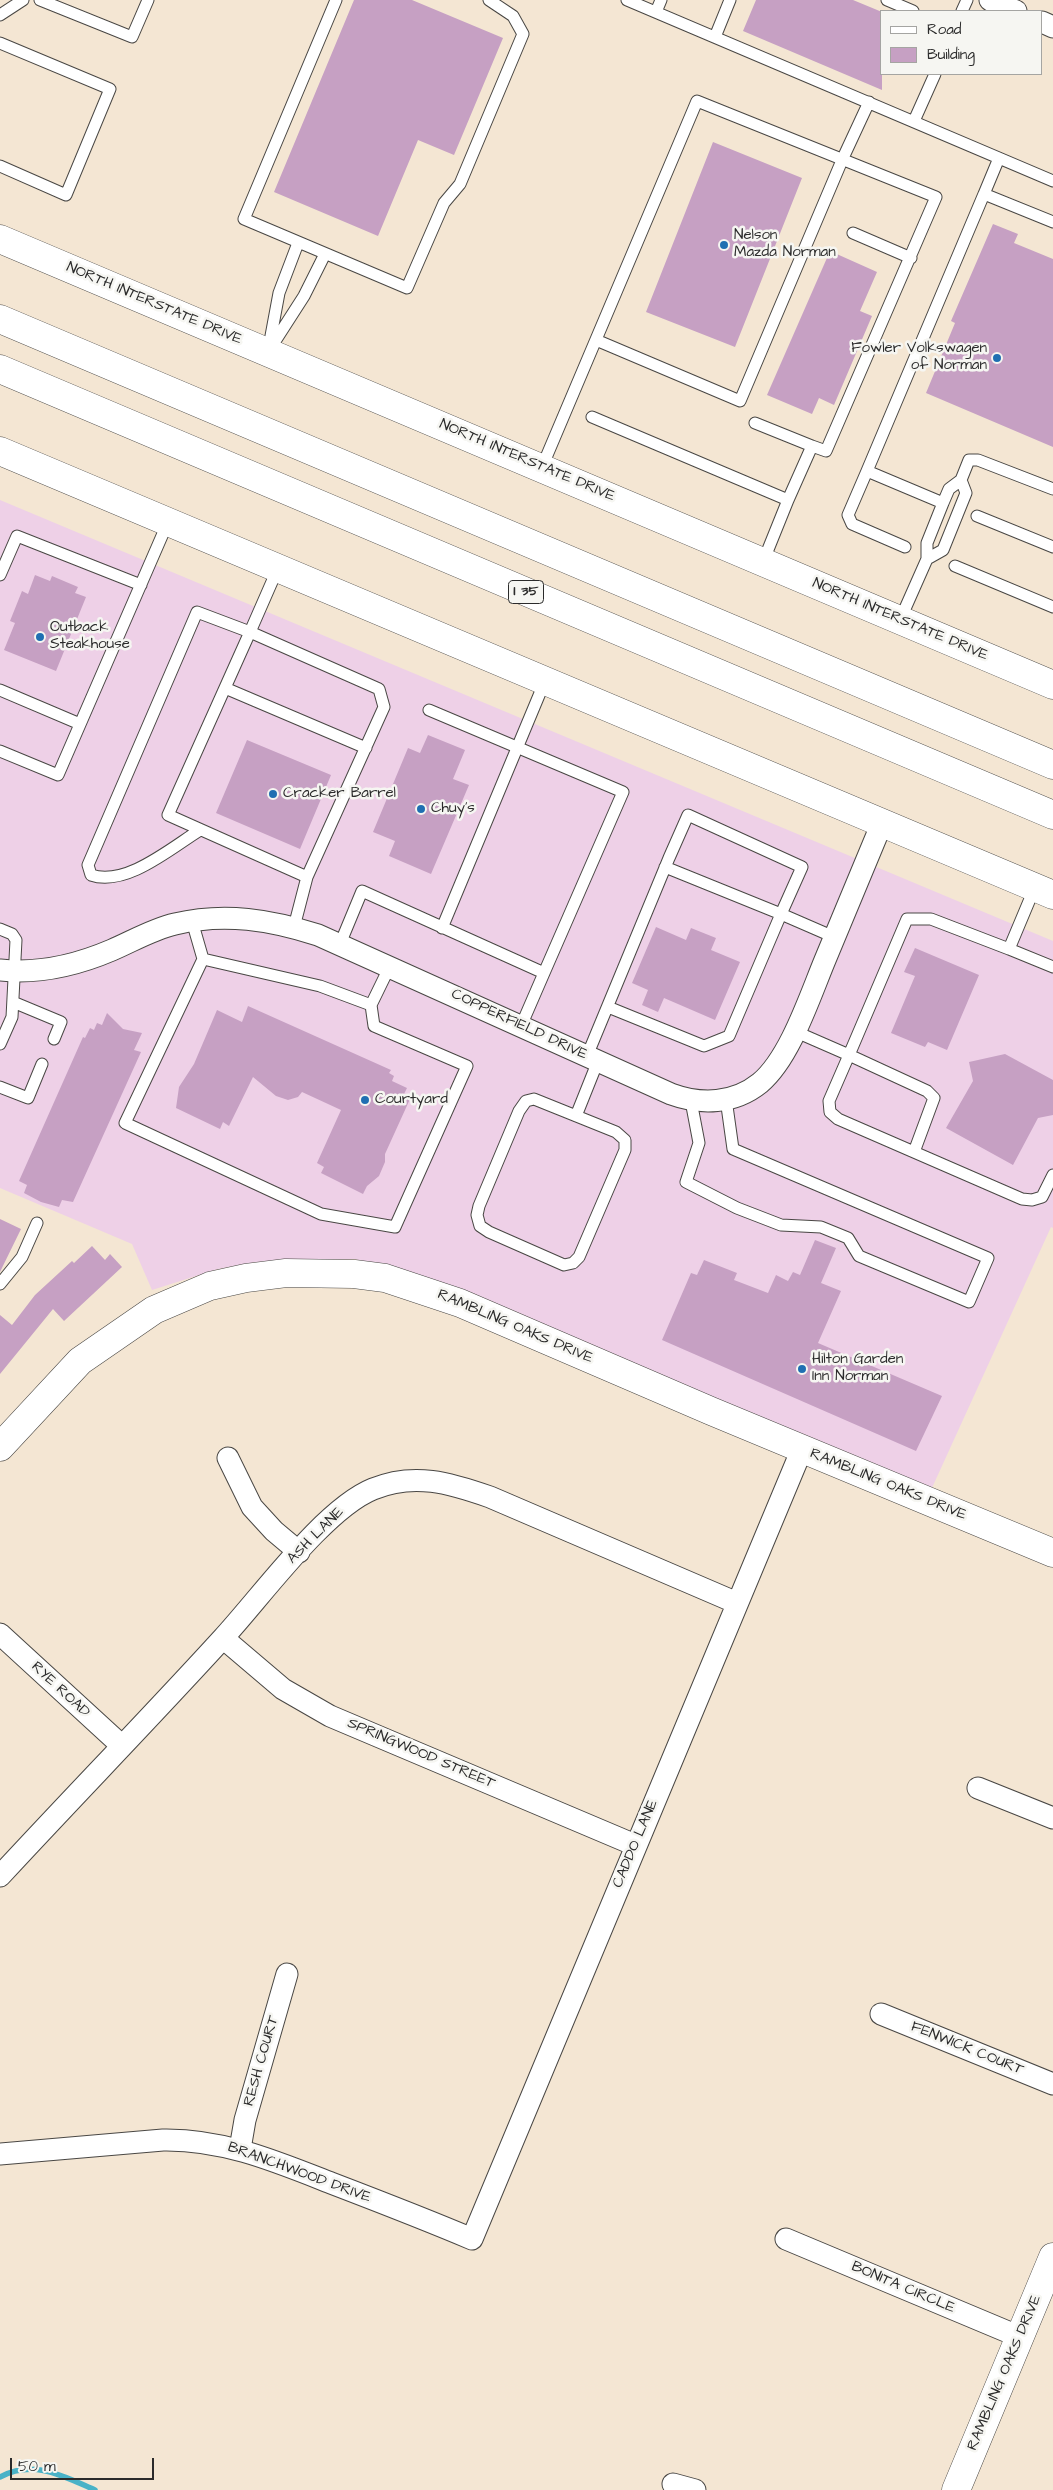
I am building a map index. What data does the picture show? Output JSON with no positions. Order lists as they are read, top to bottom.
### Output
{
  "streets": {
    "main road": ["NORTH INTERSTATE DRIVE", "I 35", "RAMBLING OAKS DRIVE"],
    "street": [
      "COPPERFIELD DRIVE",
      "ASH LANE",
      "RYE ROAD",
      "SPRINGWOOD STREET",
      "CADDO LANE",
      "FENWICK COURT",
      "RESH COURT",
      "BRANCHWOOD DRIVE",
      "BONITA CIRCLE"
    ]
  },
  "crossings": [
    ["RAMBLING OAKS DRIVE", "CADDO LANE"],
    ["RAMBLING OAKS DRIVE", "BONITA CIRCLE"],
    ["ASH LANE", "RYE ROAD"],
    ["ASH LANE", "SPRINGWOOD STREET"],
    ["ASH LANE", "CADDO LANE"],
    ["SPRINGWOOD STREET", "CADDO LANE"],
    ["CADDO LANE", "BRANCHWOOD DRIVE"],
    ["RESH COURT", "BRANCHWOOD DRIVE"]
  ],
  "places": [
    "Nelson Mazda Norman",
    "Fowler Volkswagen of Norman",
    "Outback Steakhouse",
    "Cracker Barrel",
    "Chuy's",
    "Courtyard",
    "Hilton Garden Inn Norman"
  ],
  "legend": ["Road", "Building"],
  "scale_bar": "50 m"
}
